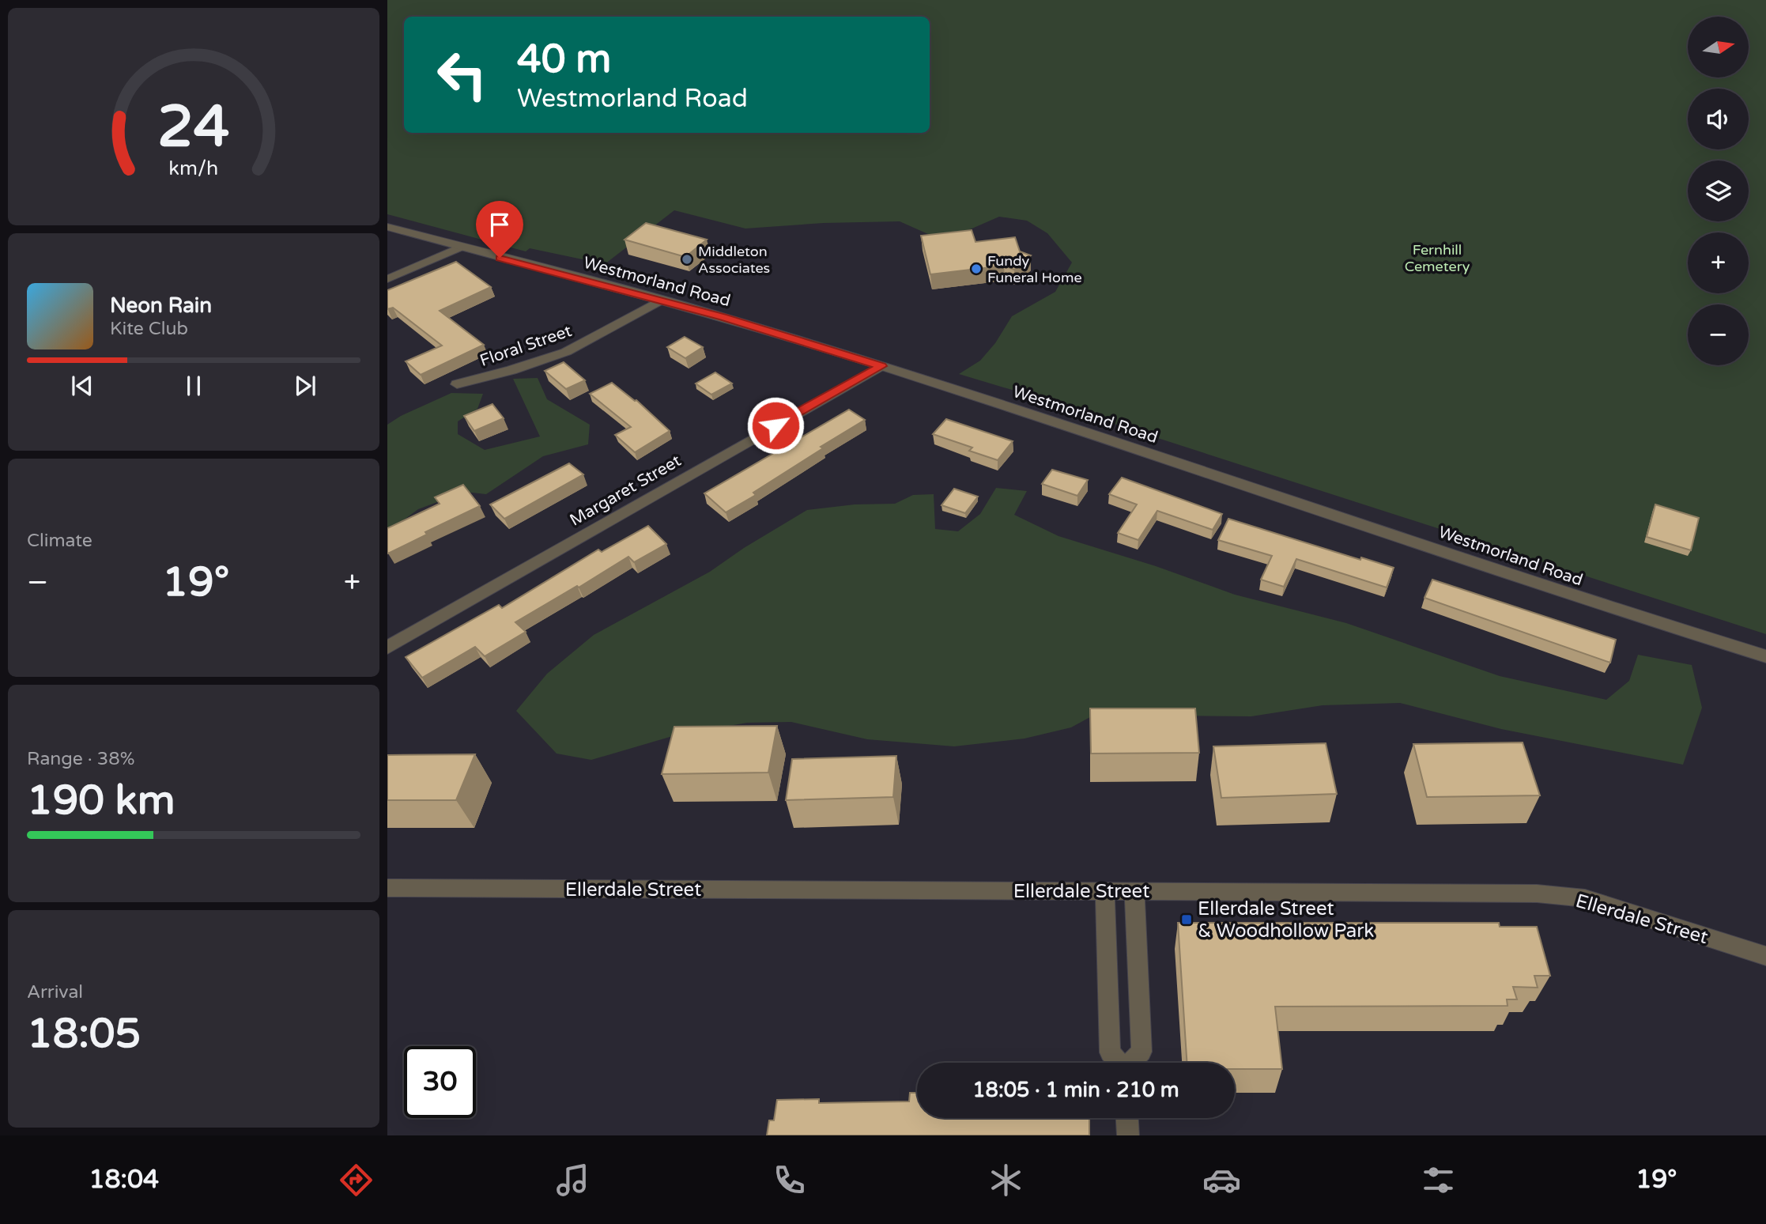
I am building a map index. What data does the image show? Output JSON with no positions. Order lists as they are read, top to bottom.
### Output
{
  "streets": {
    "street": [
      "Westmorland Road",
      "Floral Street",
      "Margaret Street",
      "Ellerdale Street"
    ]
  },
  "crossings": [
    ["Westmorland Road", "Floral Street"],
    ["Westmorland Road", "Margaret Street"]
  ],
  "parks": ["Fernhill Cemetery"],
  "places": {
    "other": ["Middleton Associates", "Fundy Funeral Home"],
    "transit": ["Ellerdale Street & Woodhollow Park"]
  },
  "north": "right",
  "page": {
    "map_buttons": ["+", "−"],
    "turn": ["40 m", "Westmorland Road"],
    "song": ["Neon Rain", "Kite Club"],
    "tile": [
      "Climate",
      ["Range · 38%", "190 km"],
      ["Arrival", "18:05"]
    ],
    "heat": ["−", "19°", "+"],
    "limit": "30",
    "trip": "18:05 · 1 min · 210 m",
    "tabs": ["18:04", "19°"],
    "gauge": ["24", "km/h"]
  }
}
